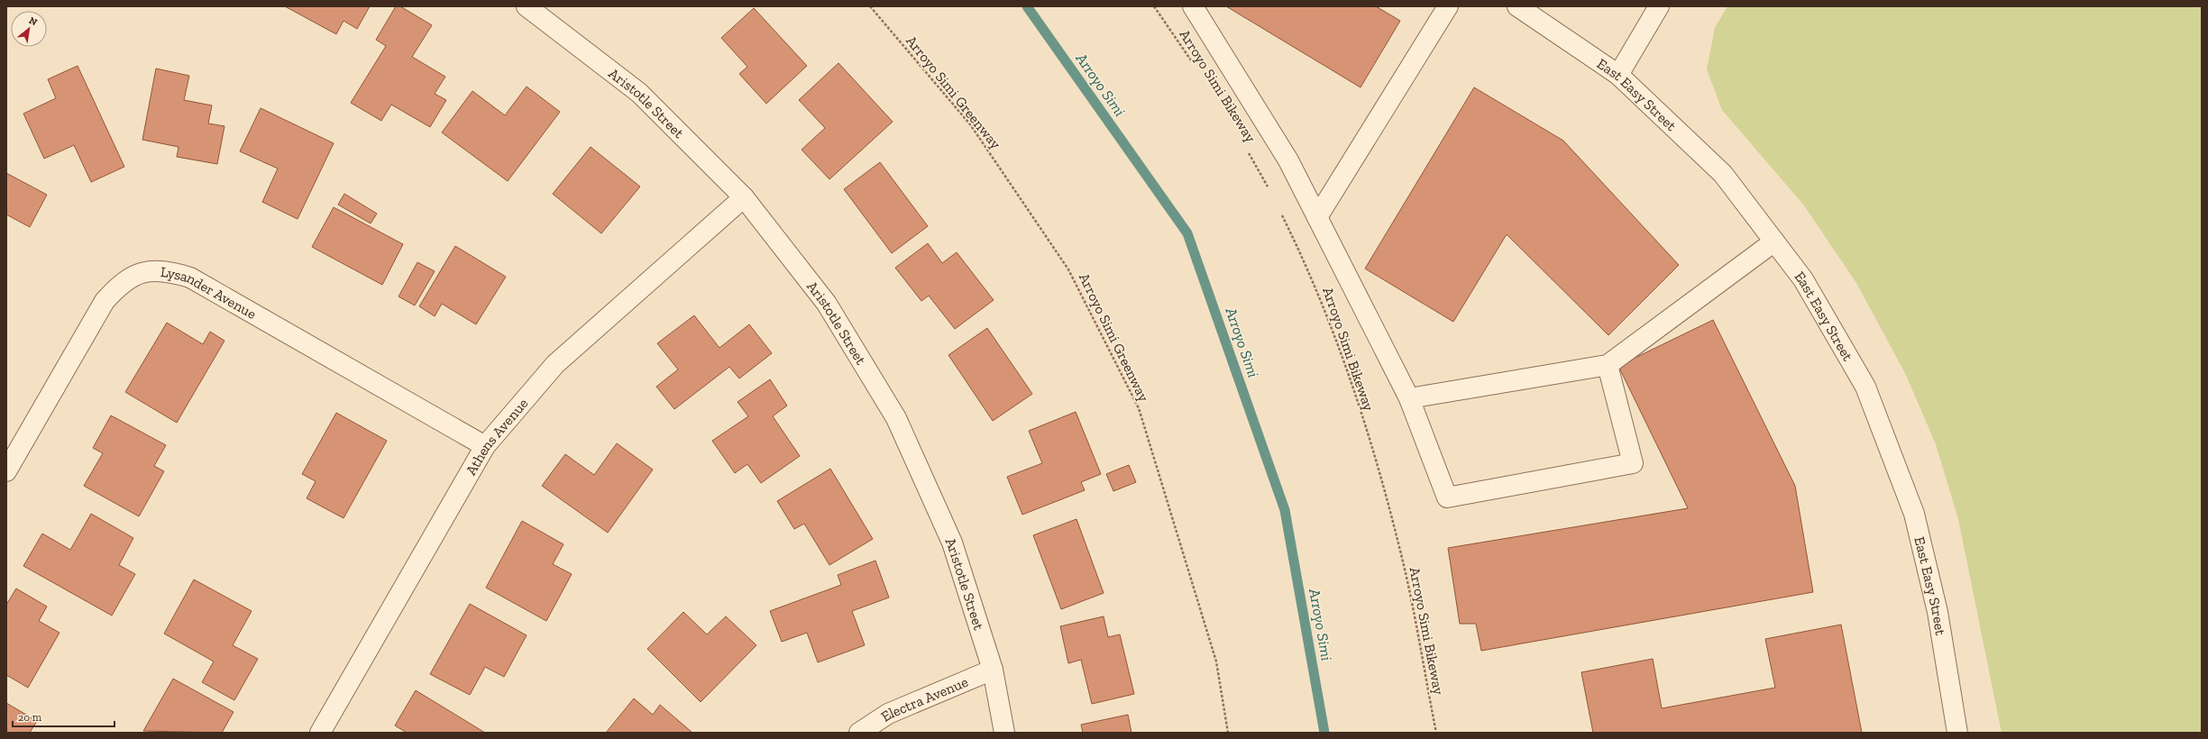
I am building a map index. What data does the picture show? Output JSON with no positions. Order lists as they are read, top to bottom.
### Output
{
  "streets": {
    "street": [
      "East Easy Street",
      "Aristotle Street",
      "Lysander Avenue",
      "Athens Avenue",
      "Electra Avenue"
    ],
    "path": ["Arroyo Simi Bikeway", "Arroyo Simi Greenway"]
  },
  "crossings": [
    ["Aristotle Street", "Athens Avenue"],
    ["Aristotle Street", "Electra Avenue"],
    ["Lysander Avenue", "Athens Avenue"]
  ],
  "water": ["Arroyo Simi"],
  "scale_bar": "20 m",
  "north": "top right"
}
